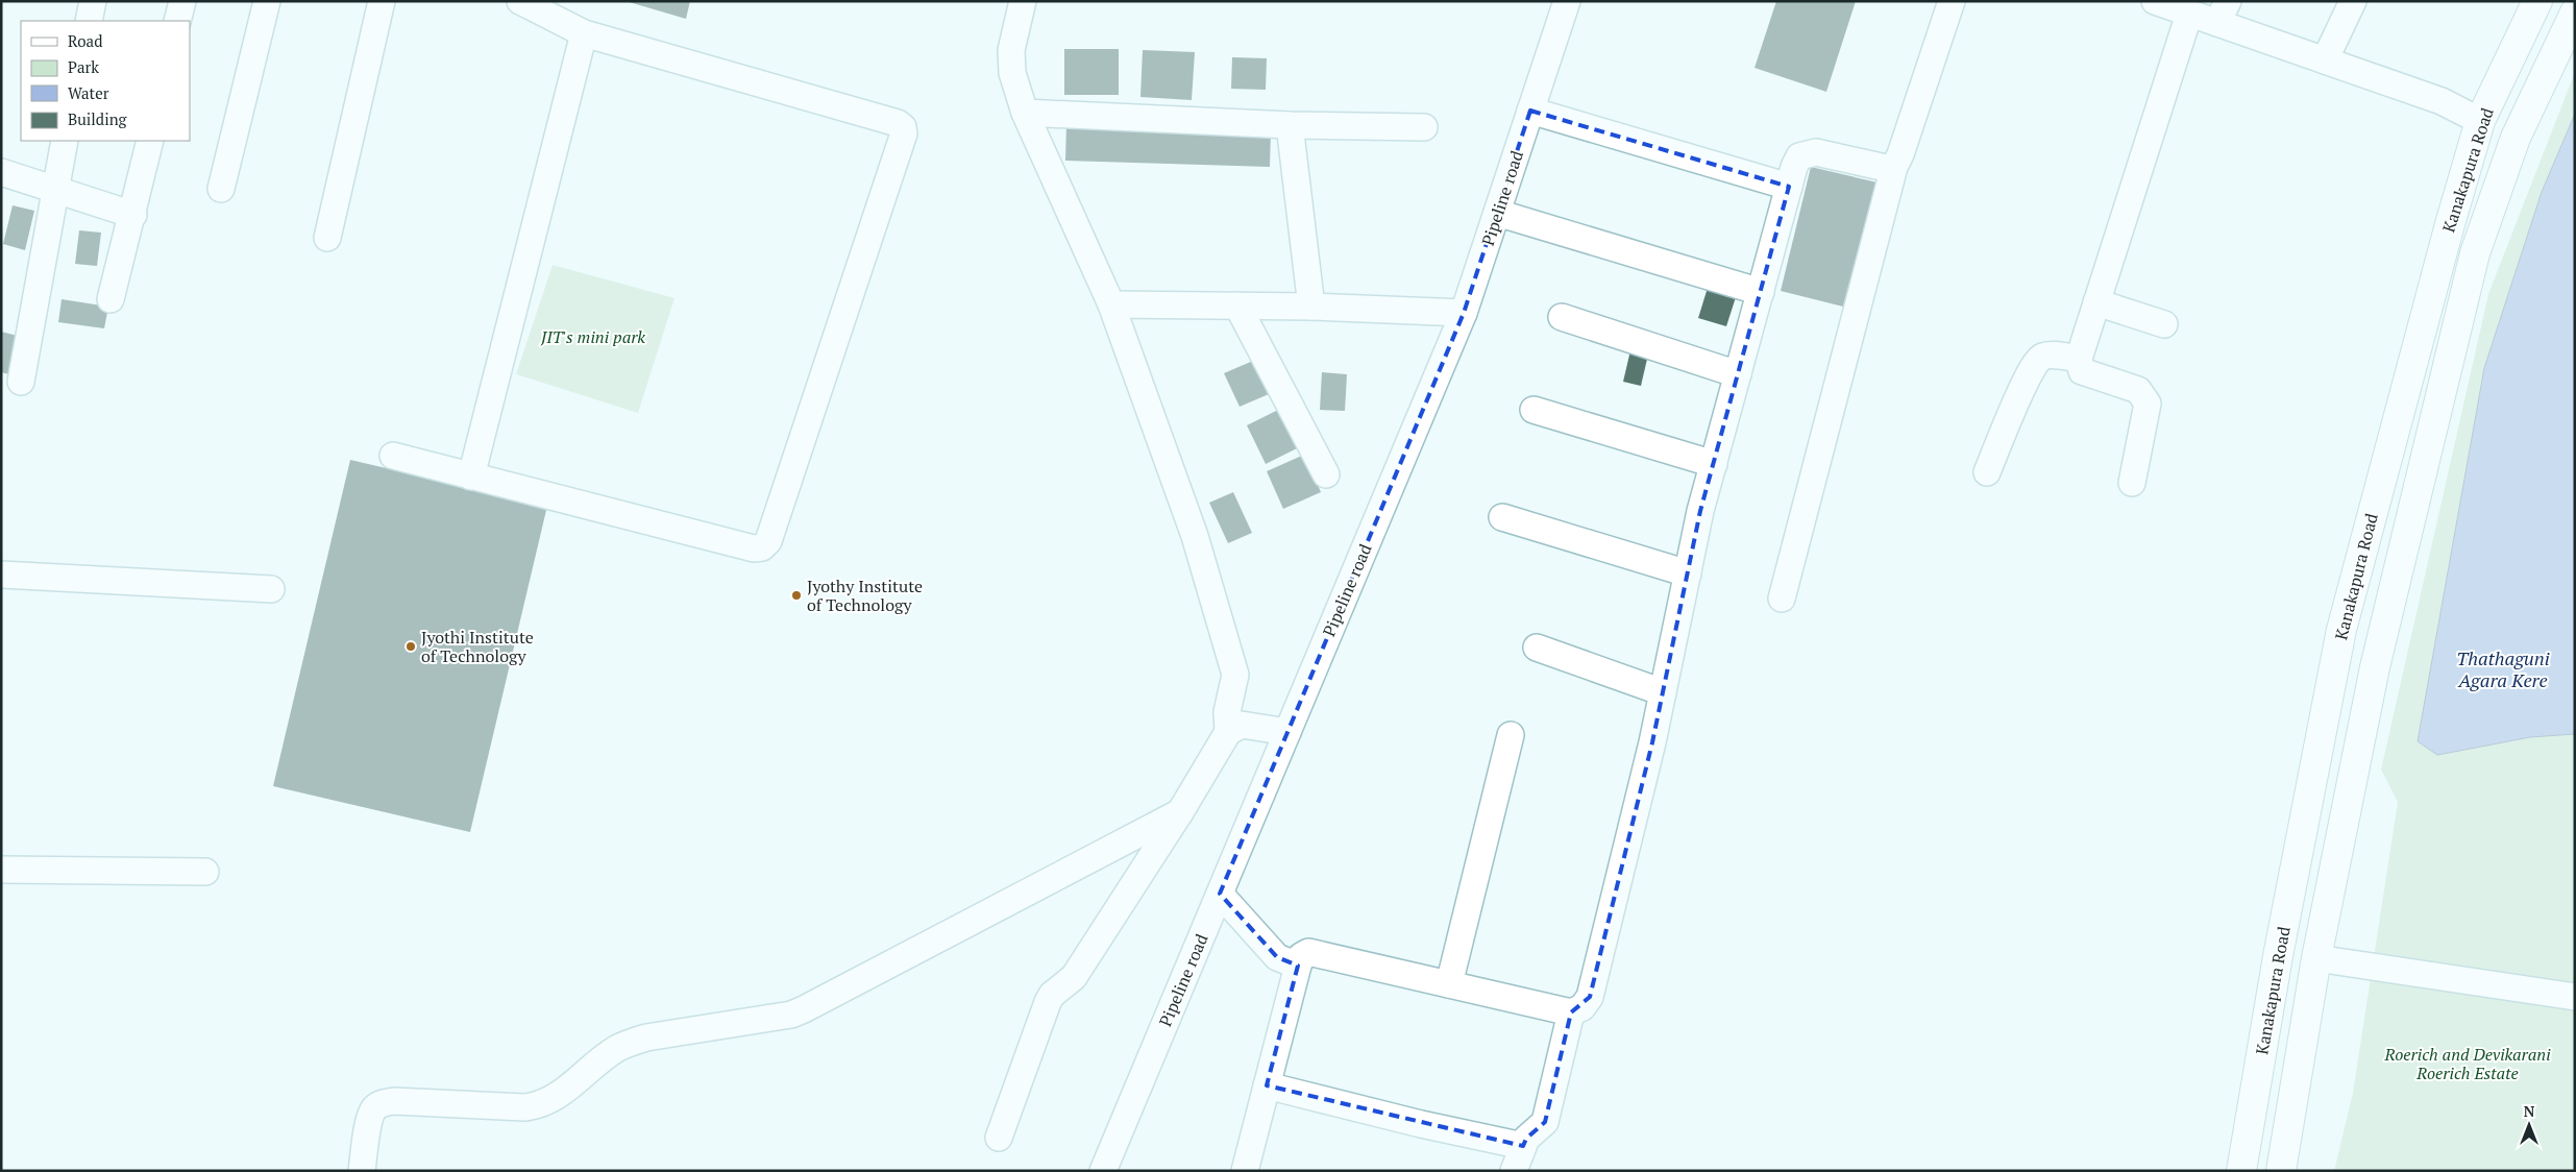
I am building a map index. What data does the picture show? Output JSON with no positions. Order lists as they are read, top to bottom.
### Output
{
  "streets": {
    "highway": ["Kanakapura Road"],
    "street": ["Pipeline road"]
  },
  "water": ["Thathaguni Agara Kere"],
  "parks": ["JIT's mini park", "Roerich and Devikarani Roerich Estate"],
  "places": ["Jyothy Institute of Technology", "Jyothi Institute of Technology"],
  "legend": [
    "Road",
    "Park",
    "Water",
    "Building"
  ],
  "north": "top"
}
